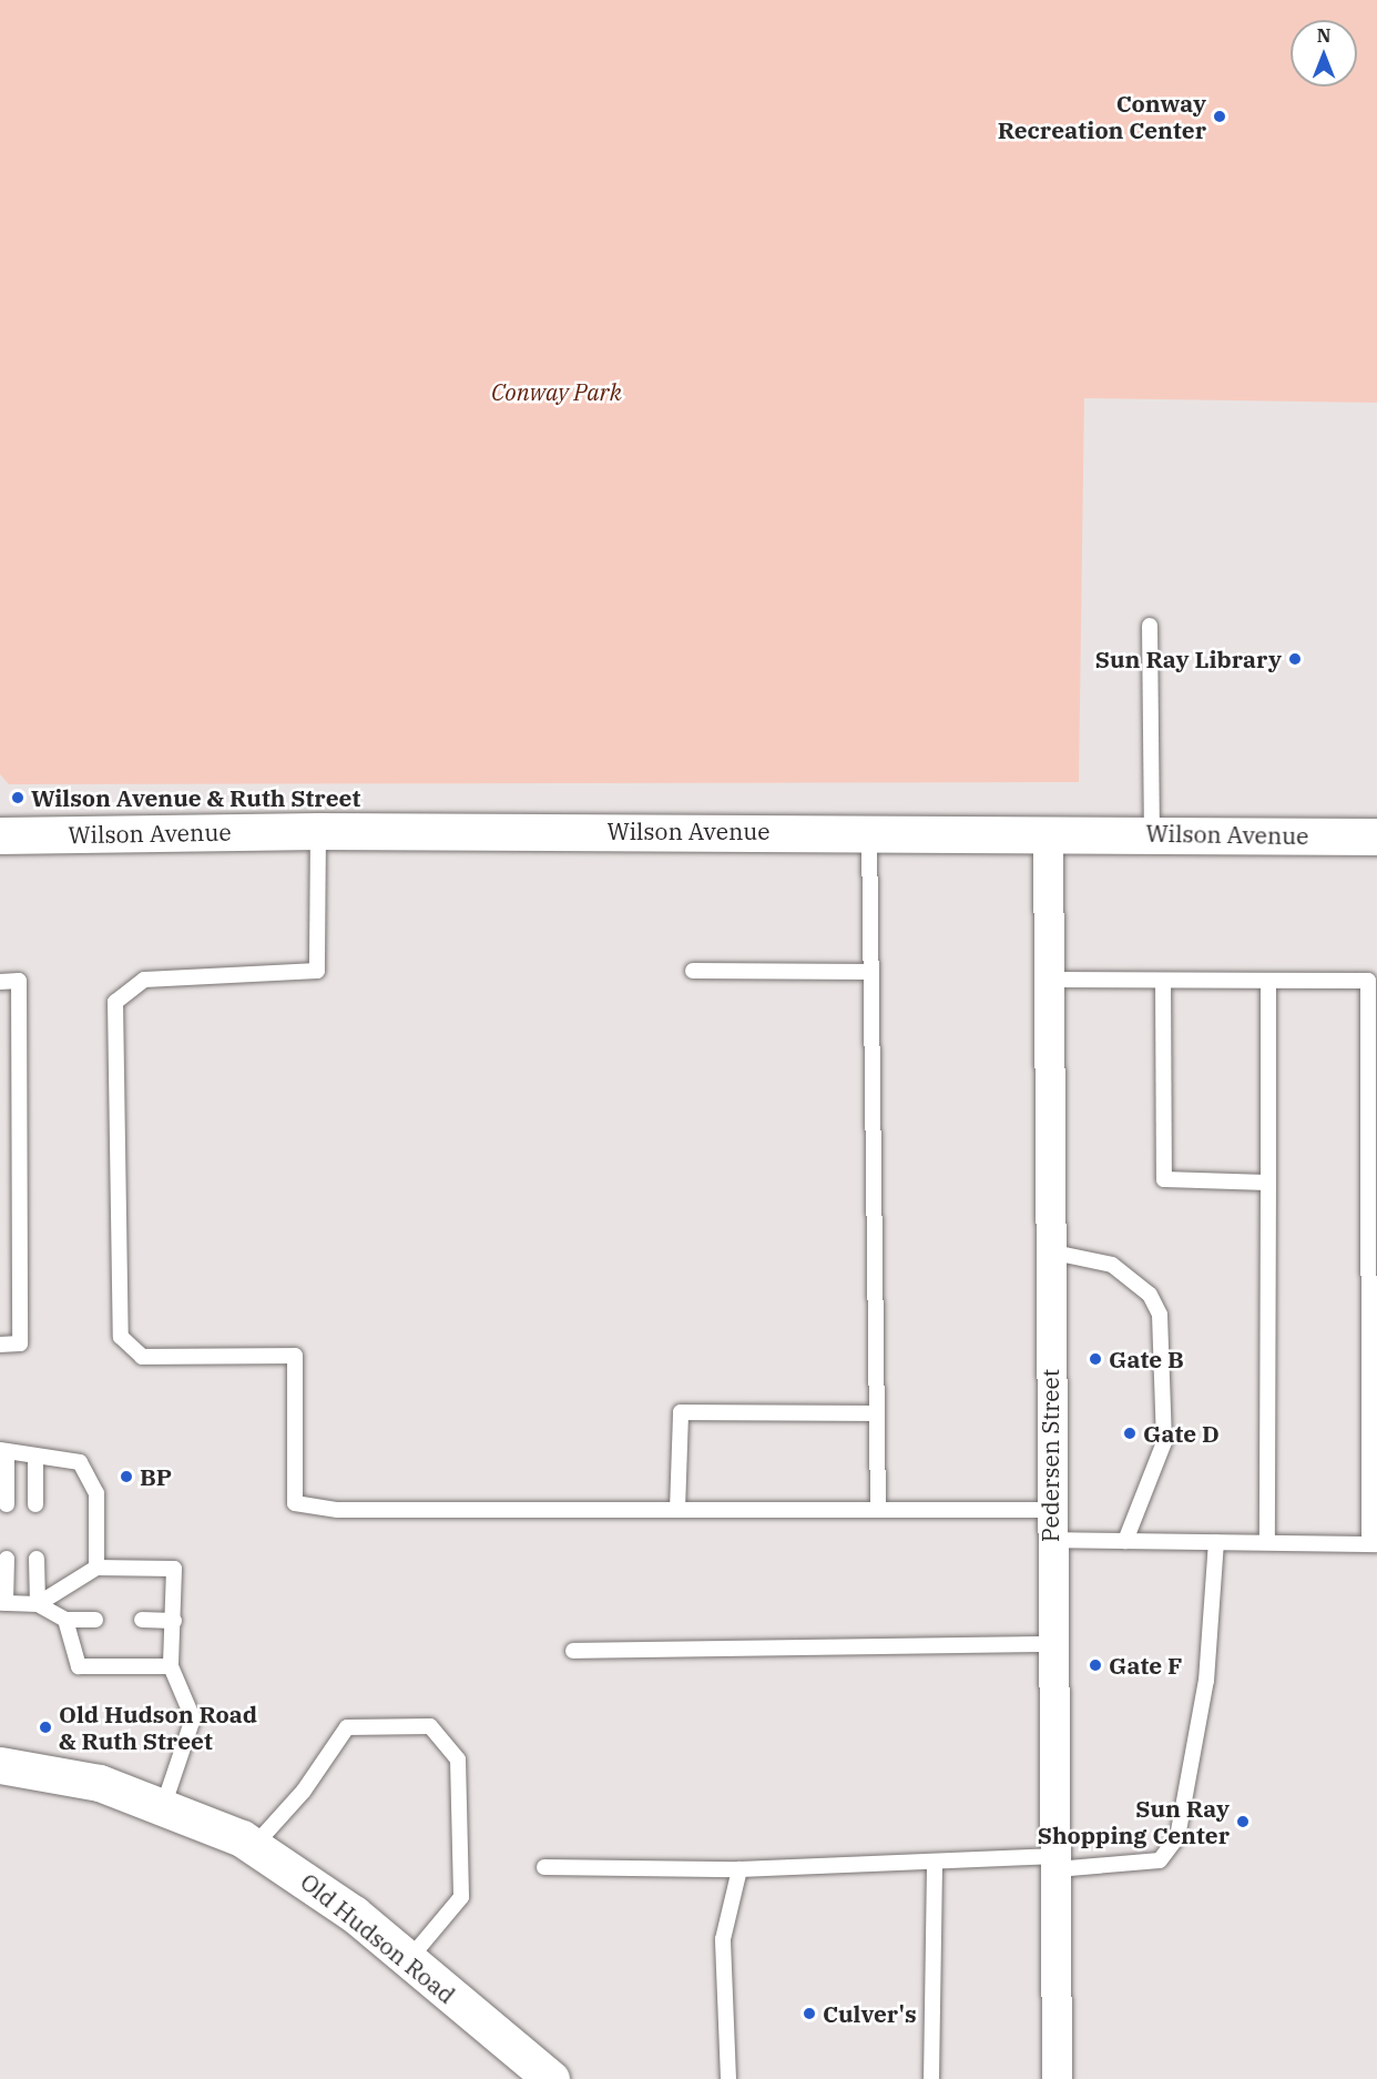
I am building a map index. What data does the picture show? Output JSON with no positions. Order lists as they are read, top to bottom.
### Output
{
  "streets": {
    "street": ["Wilson Avenue", "Pedersen Street", "Old Hudson Road"]
  },
  "crossings": [
    ["Wilson Avenue", "Pedersen Street"]
  ],
  "parks": ["Conway Park"],
  "places": [
    "Conway Recreation Center",
    "Sun Ray Library",
    "Wilson Avenue & Ruth Street",
    "Gate B",
    "Gate D",
    "BP",
    "Gate F",
    "Old Hudson Road & Ruth Street",
    "Sun Ray Shopping Center",
    "Culver's"
  ],
  "north": "top"
}
